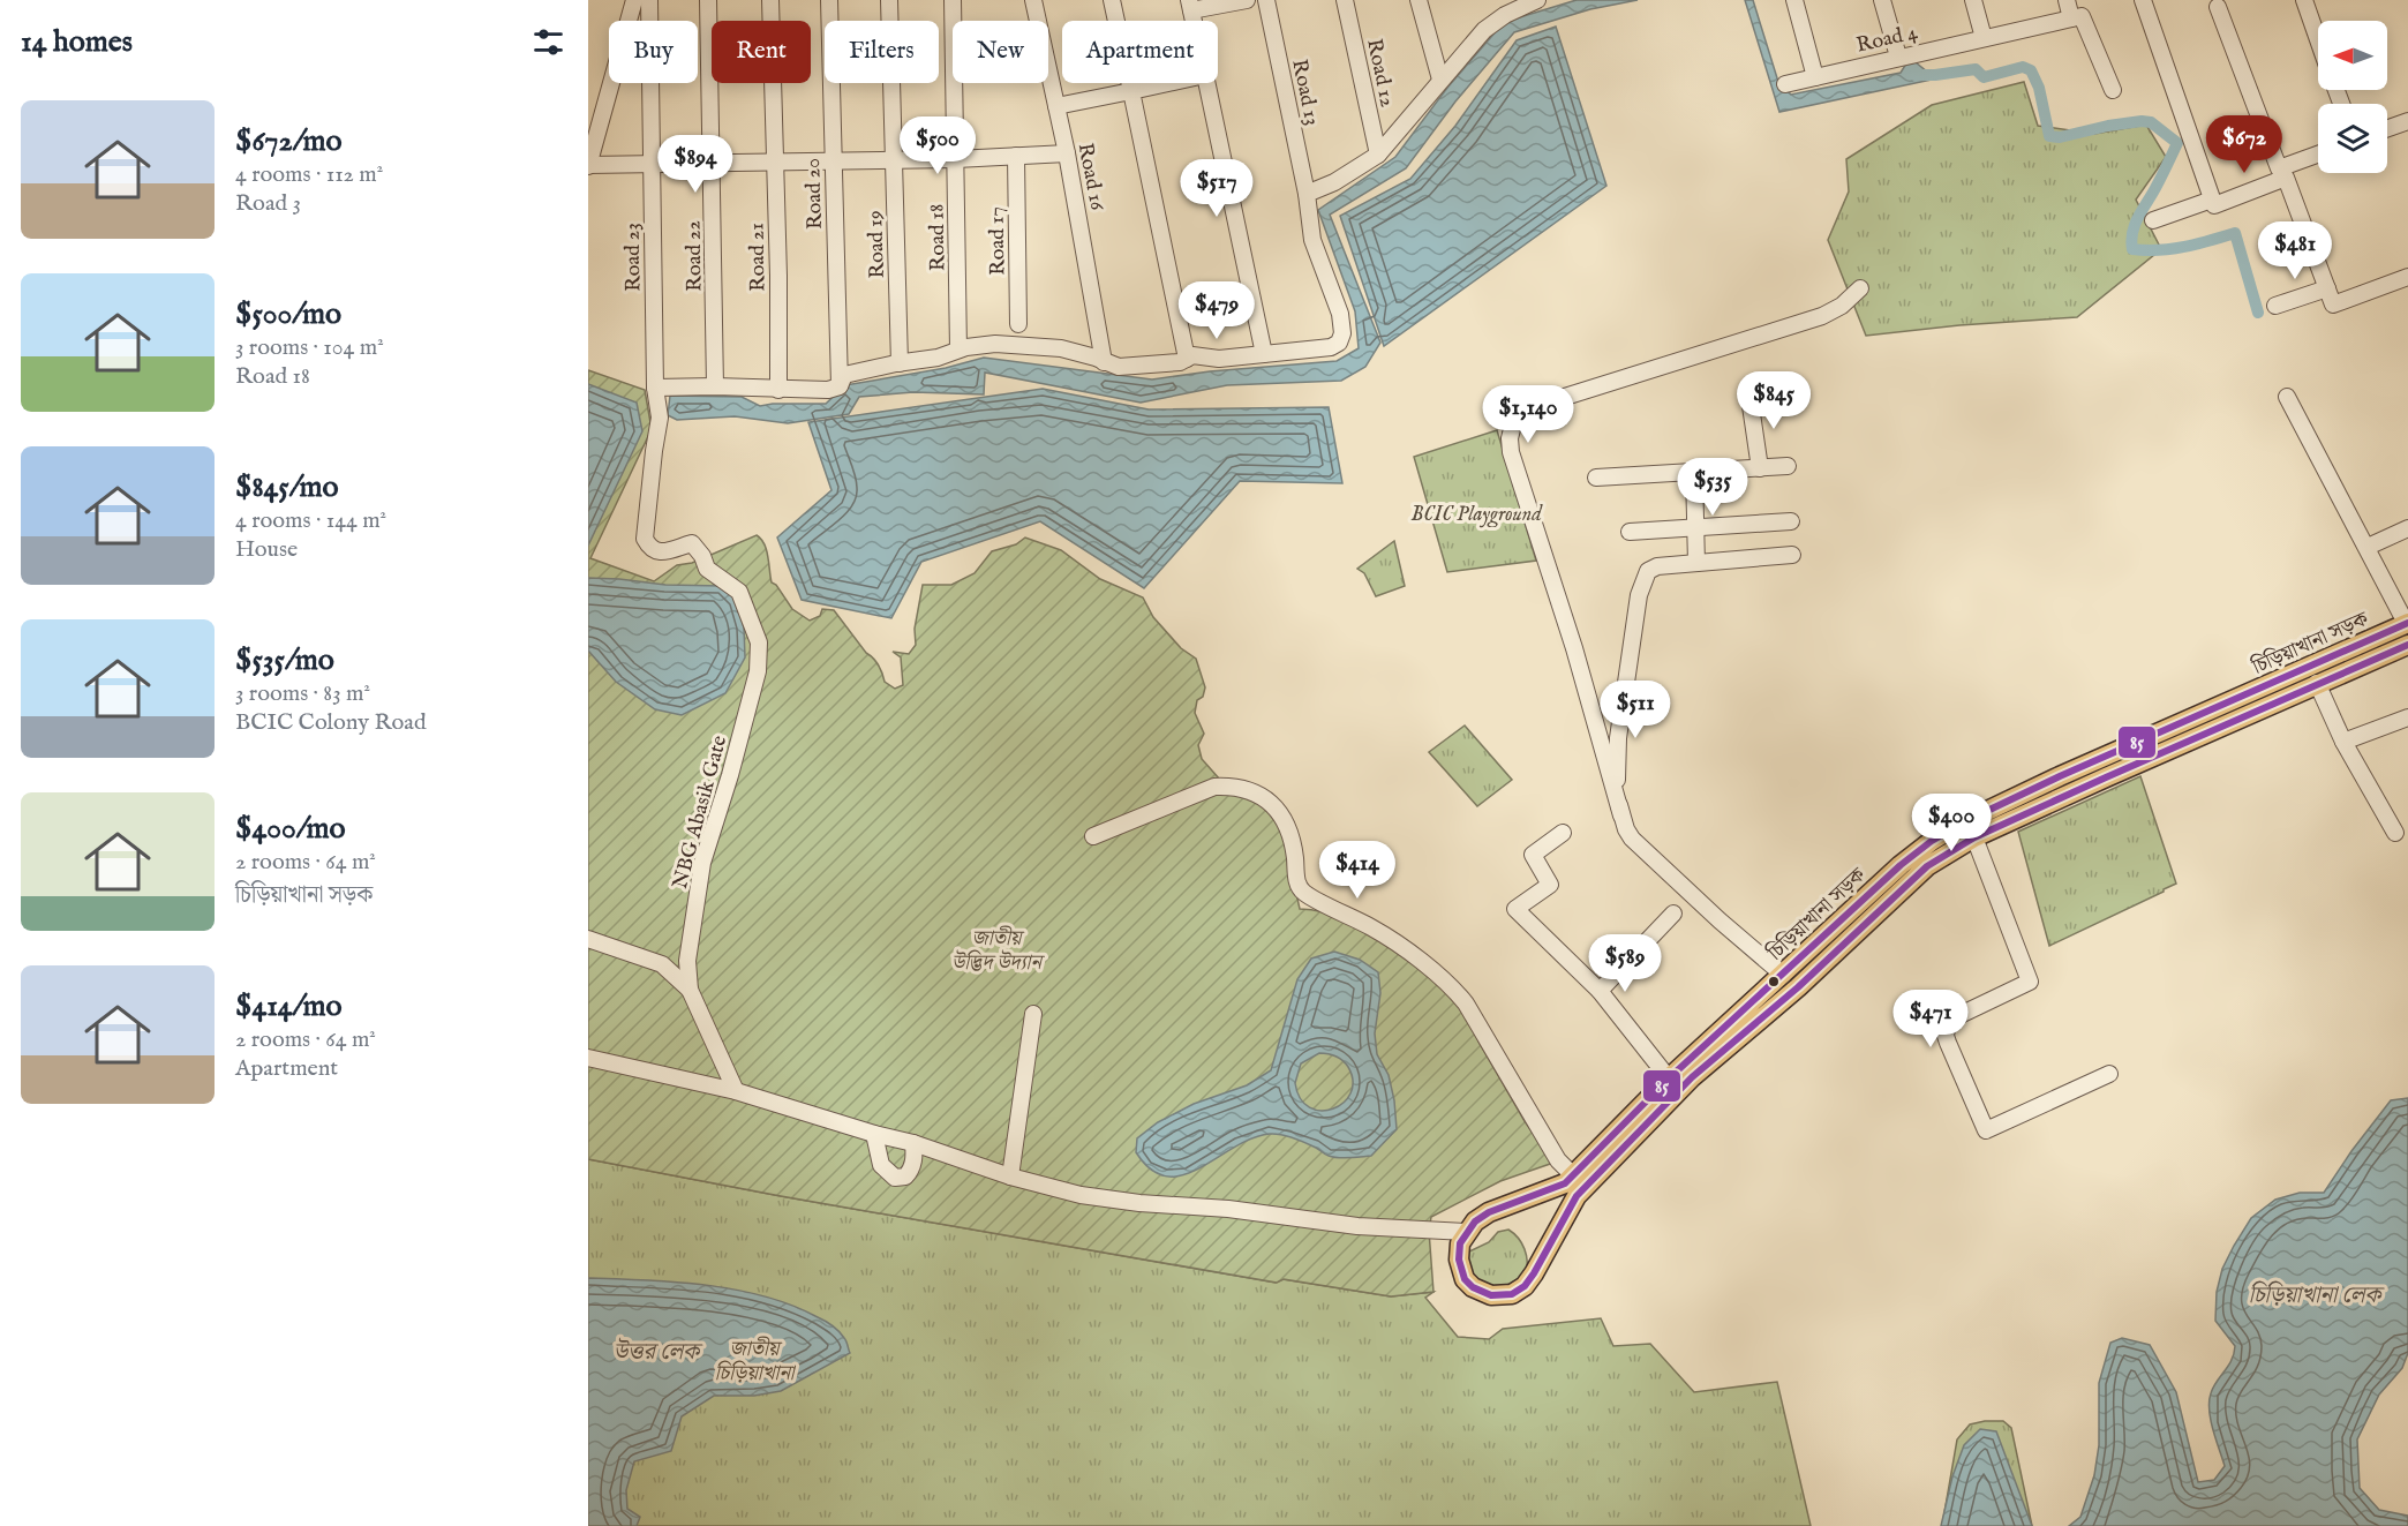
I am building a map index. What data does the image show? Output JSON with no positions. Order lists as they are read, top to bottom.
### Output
{
  "streets": {
    "main road": ["চিড়িয়াখানা সড়ক"],
    "street": [
      "Road 4",
      "Road 12",
      "Road 13",
      "Road 16",
      "Road 20",
      "Road 18",
      "Road 17",
      "Road 19",
      "Road 22",
      "Road 23",
      "Road 21",
      "NBG Abasik Gate"
    ]
  },
  "crossings": [
    ["Road 23", "NBG Abasik Gate"]
  ],
  "water": ["চিড়িয়াখানা লেক", "উত্তর লেক"],
  "parks": ["BCIC Playground", "জাতীয় উদ্ভিদ উদ্যান", "জাতীয় চিড়িয়াখানা"],
  "lines": ["transit line 85"],
  "north": "left",
  "page": {
    "heading": "14 homes",
    "chip": [
      "Buy",
      "Rent",
      "Filters",
      "New",
      "Apartment"
    ],
    "list": [
      {
        "name": "$672/mo",
        "note": "4 rooms · 112 m² · Road 3"
      },
      {
        "name": "$500/mo",
        "note": "3 rooms · 104 m² · Road 18"
      },
      {
        "name": "$845/mo",
        "note": "4 rooms · 144 m² · House"
      },
      {
        "name": "$535/mo",
        "note": "3 rooms · 83 m² · BCIC Colony Road"
      },
      {
        "name": "$400/mo",
        "note": "2 rooms · 64 m² · চিড়িয়াখানা সড়ক"
      },
      {
        "name": "$414/mo",
        "note": "2 rooms · 64 m² · Apartment"
      }
    ],
    "price": [
      "$672",
      "$500",
      "$894",
      "$517",
      "$481",
      "$479",
      "$845",
      "$1,140",
      "$535",
      "$511",
      "$400",
      "$414",
      "$589",
      "$471"
    ]
  }
}
